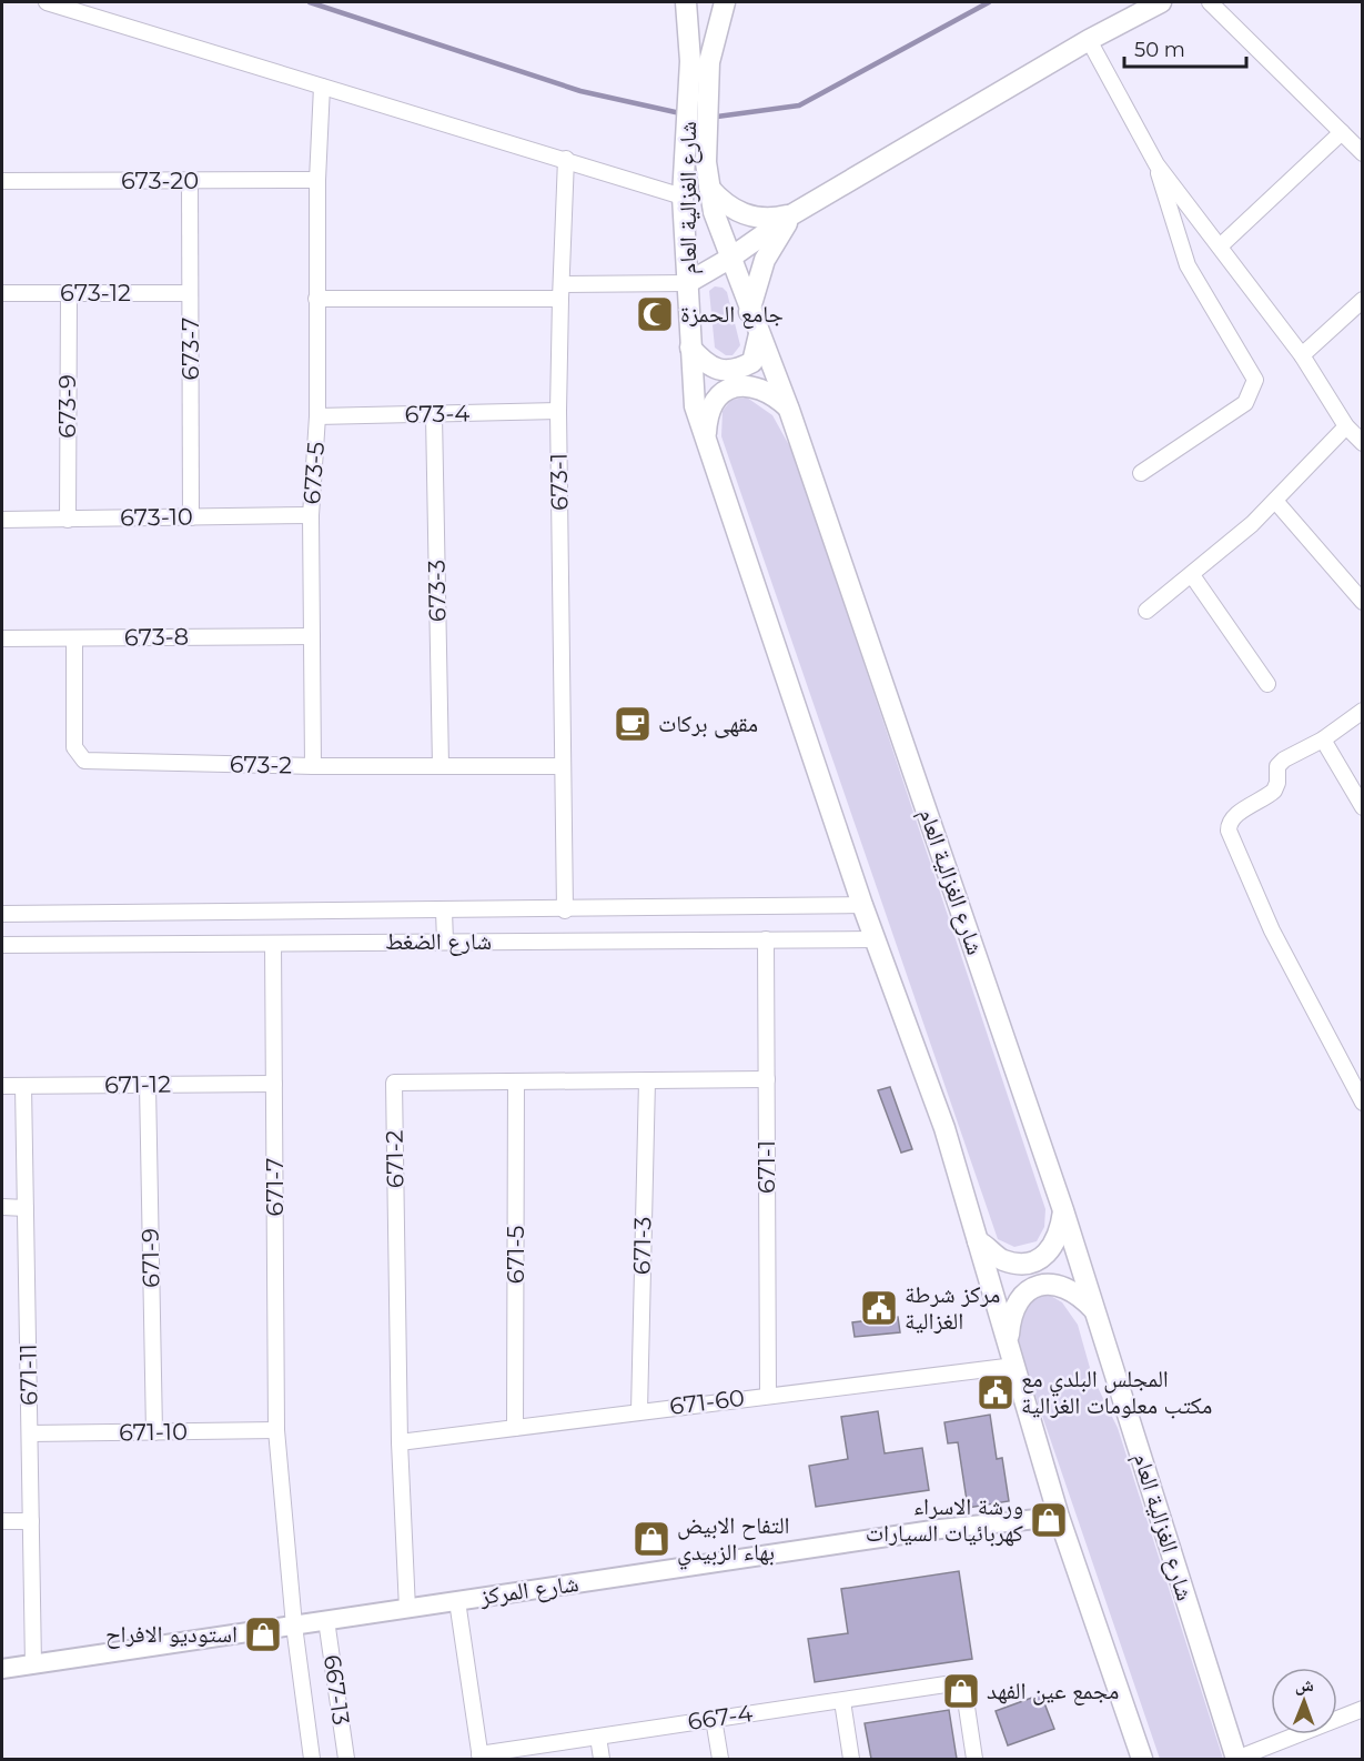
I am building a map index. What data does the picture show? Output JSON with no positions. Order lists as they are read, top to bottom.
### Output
{
  "streets": {
    "main road": ["شارع الغزالية العام"],
    "street": [
      "673-20",
      "673-12",
      "673-7",
      "673-9",
      "673-4",
      "673-5",
      "673-1",
      "673-10",
      "673-3",
      "673-8",
      "673-2",
      "شارع الضغط",
      "671-12",
      "671-2",
      "671-1",
      "671-7",
      "671-3",
      "671-5",
      "671-9",
      "671-11",
      "671-60",
      "671-10",
      "شارع المركز",
      "667-13",
      "667-4"
    ]
  },
  "crossings": [
    ["673-20", "673-7"],
    ["673-20", "673-5"],
    ["شارع الغزالية العام", "شارع الضغط"],
    ["شارع الغزالية العام", "671-60"],
    ["شارع الغزالية العام", "شارع المركز"],
    ["673-12", "673-7"],
    ["673-12", "673-9"],
    ["673-7", "673-10"],
    ["673-9", "673-10"],
    ["673-4", "673-5"],
    ["673-4", "673-1"],
    ["673-4", "673-3"],
    ["673-5", "673-10"],
    ["673-5", "673-8"],
    ["673-5", "673-2"],
    ["673-1", "673-2"],
    ["673-1", "شارع الضغط"],
    ["673-3", "673-2"],
    ["673-8", "673-2"],
    ["شارع الضغط", "671-1"],
    ["شارع الضغط", "671-7"],
    ["671-12", "671-7"],
    ["671-12", "671-9"],
    ["671-12", "671-11"],
    ["671-2", "671-1"],
    ["671-2", "671-3"],
    ["671-2", "671-5"],
    ["671-2", "671-60"],
    ["671-2", "شارع المركز"],
    ["671-1", "671-60"],
    ["671-7", "671-10"],
    ["671-7", "شارع المركز"],
    ["671-7", "667-13"],
    ["671-3", "671-60"],
    ["671-5", "671-60"],
    ["671-9", "671-10"],
    ["671-11", "671-10"],
    ["671-11", "شارع المركز"],
    ["شارع المركز", "667-13"],
    ["شارع المركز", "667-4"]
  ],
  "places": {
    "mosque": ["جامع الحمزة"],
    "cafe": ["مقهى بركات"],
    "public building": ["مركز شرطة الغزالية", "المجلس البلدي مع مكتب معلومات الغزالية"],
    "shop": [
      "ورشة الاسراء كهربائيات السيارات",
      "التفاح الابيض بهاء الزبيدي",
      "استوديو الافراح",
      "مجمع عين الفهد"
    ]
  },
  "scale_bar": "50 m",
  "north": "top"
}
